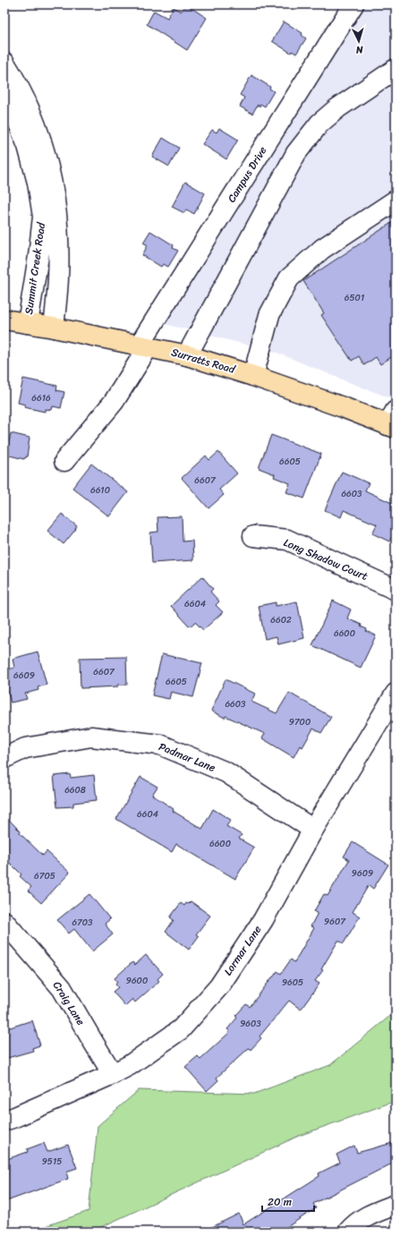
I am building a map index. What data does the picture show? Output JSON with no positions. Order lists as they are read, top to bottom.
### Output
{
  "streets": {
    "main road": ["Surratts Road"],
    "street": [
      "Campus Drive",
      "Summit Creek Road",
      "Long Shadow Court",
      "Padmar Lane",
      "Lormar Lane",
      "Craig Lane"
    ]
  },
  "crossings": [
    ["Campus Drive", "Surratts Road"],
    ["Summit Creek Road", "Surratts Road"],
    ["Padmar Lane", "Lormar Lane"],
    ["Lormar Lane", "Craig Lane"]
  ],
  "house_numbers": [
    "6501",
    "6616",
    "6605",
    "6607",
    "6610",
    "6603",
    "6604",
    "6602",
    "6600",
    "6607",
    "6609",
    "6605",
    "6603",
    "9700",
    "6608",
    "6604",
    "6600",
    "9609",
    "6705",
    "9607",
    "6703",
    "9600",
    "9605",
    "9603",
    "9515"
  ],
  "scale_bar": "20 m",
  "north": "bottom"
}
